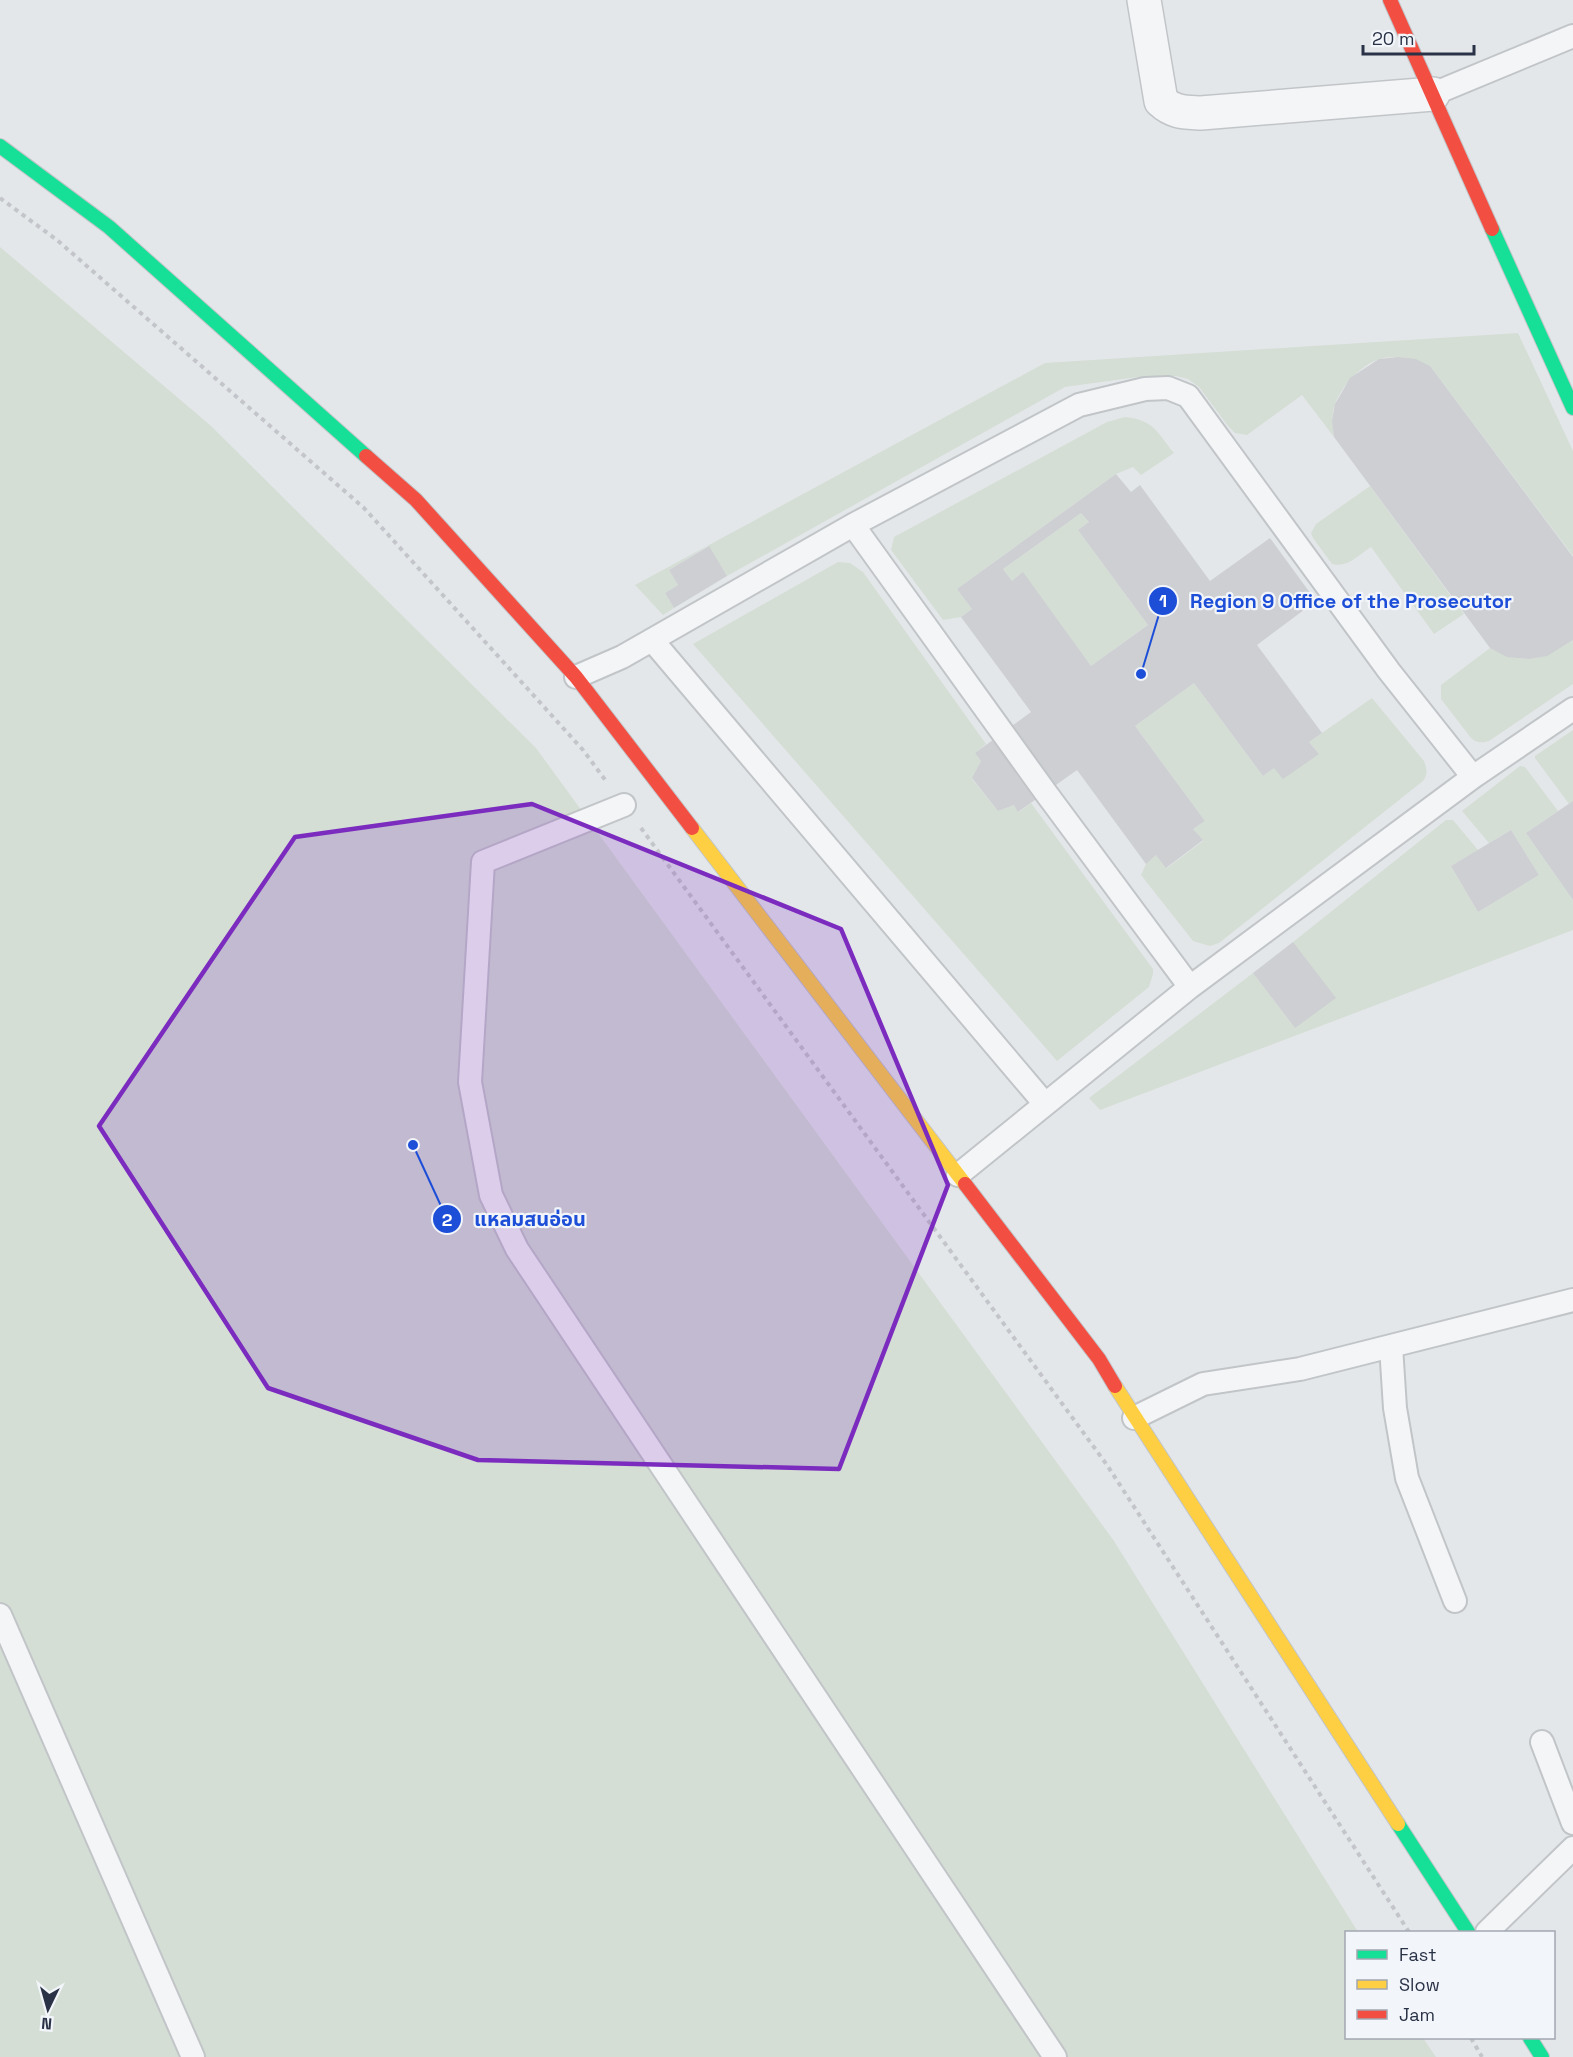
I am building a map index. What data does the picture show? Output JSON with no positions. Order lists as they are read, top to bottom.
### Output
{
  "places": ["Region 9 Office of the Prosecutor", "แหลมสนอ่อน"],
  "legend": ["Fast", "Slow", "Jam"],
  "scale_bar": "20 m",
  "north": "bottom"
}
